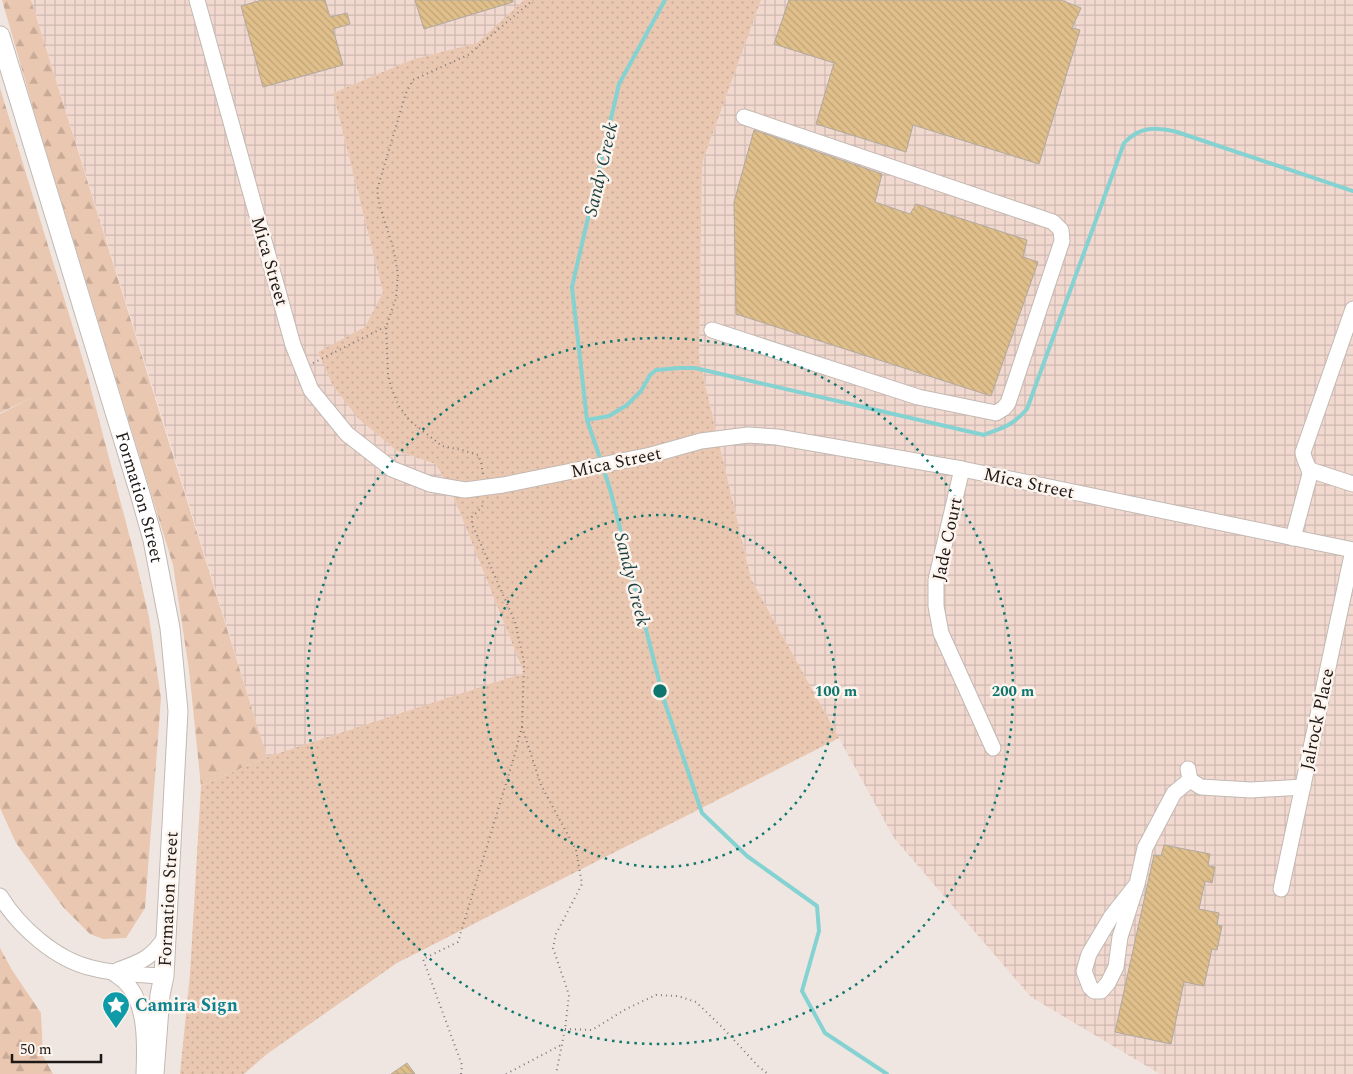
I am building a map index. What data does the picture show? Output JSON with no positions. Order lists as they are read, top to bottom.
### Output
{
  "streets": {
    "main road": ["Formation Street"],
    "street": ["Mica Street", "Jade Court", "Jalrock Place"]
  },
  "crossings": [
    ["Mica Street", "Jade Court"],
    ["Mica Street", "Jalrock Place"]
  ],
  "water": ["Sandy Creek"],
  "places": {
    "place": ["Camira Sign"]
  },
  "scale_bar": "50 m",
  "rings": ["100 m", "200 m"]
}
